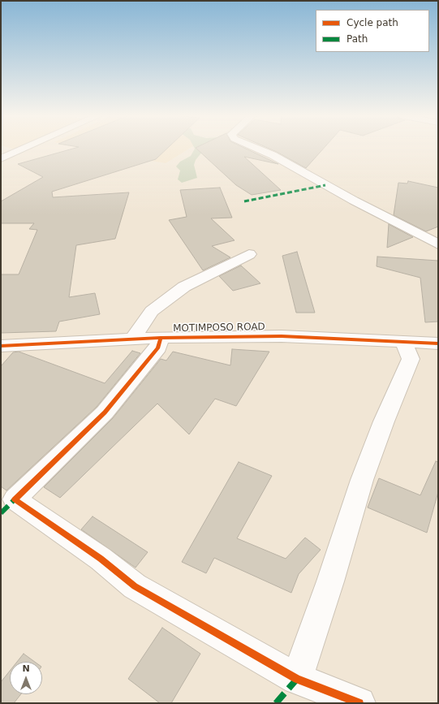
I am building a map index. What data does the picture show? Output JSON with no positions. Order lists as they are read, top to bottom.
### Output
{
  "streets": {
    "street": ["MOTIMPOSO ROAD"]
  },
  "legend": ["Cycle path", "Path"],
  "north": "top"
}
